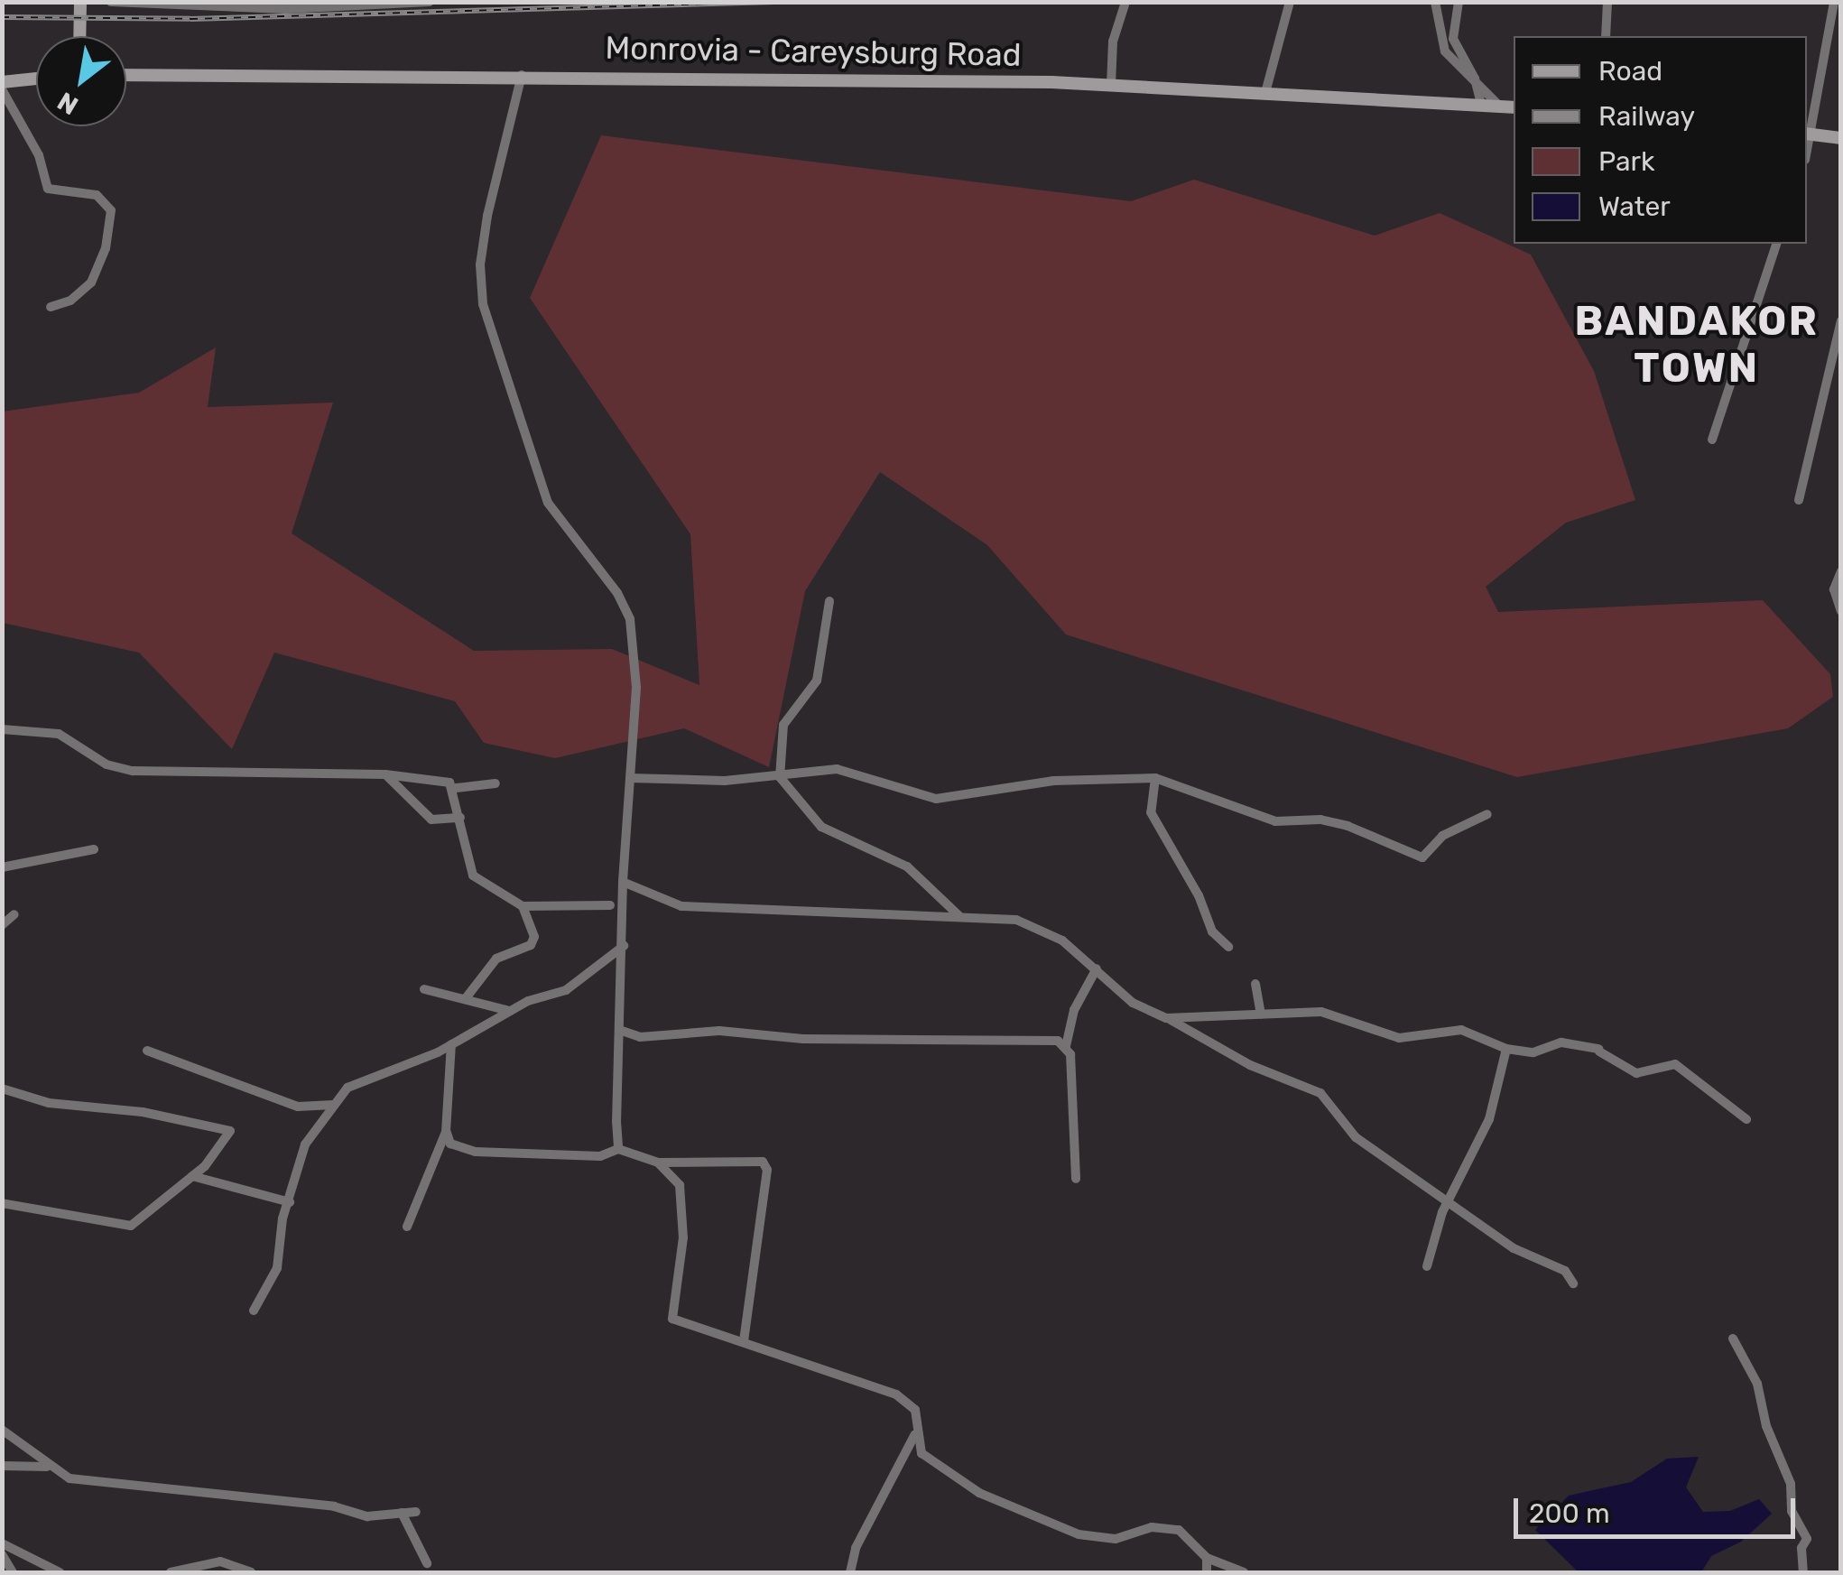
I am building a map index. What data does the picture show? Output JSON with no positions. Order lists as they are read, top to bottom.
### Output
{
  "streets": {
    "main road": ["Monrovia - Careysburg Road"]
  },
  "districts": ["BANDAKOR TOWN"],
  "legend": [
    "Road",
    "Railway",
    "Park",
    "Water"
  ],
  "scale_bar": "200 m",
  "north": "bottom left"
}
